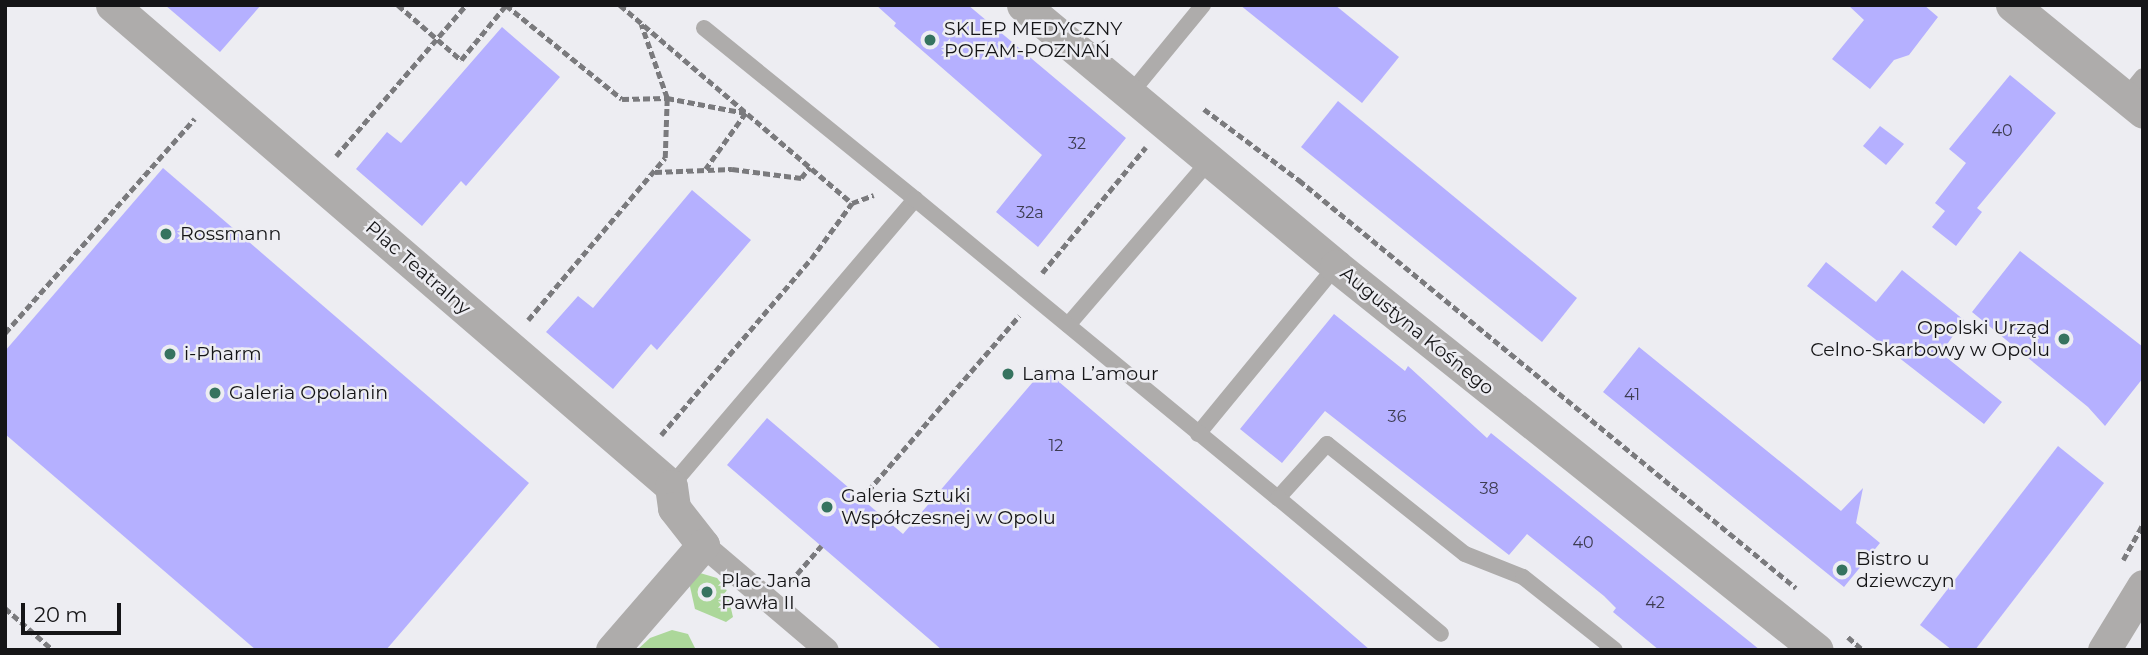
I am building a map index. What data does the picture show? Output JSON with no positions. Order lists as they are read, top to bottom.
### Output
{
  "streets": {
    "street": ["Plac Teatralny", "Augustyna Kośnego"]
  },
  "places": [
    "SKLEP MEDYCZNY POFAM-POZNAŃ",
    "Rossmann",
    "Opolski Urząd Celno-Skarbowy w Opolu",
    "i-Pharm",
    "Lama L’amour",
    "Galeria Opolanin",
    "Galeria Sztuki Współczesnej w Opolu",
    "Bistro u dziewczyn",
    "Plac Jana Pawła II"
  ],
  "house_numbers": [
    "40",
    "32",
    "32a",
    "41",
    "36",
    "12",
    "38",
    "40",
    "42"
  ],
  "scale_bar": "20 m"
}
